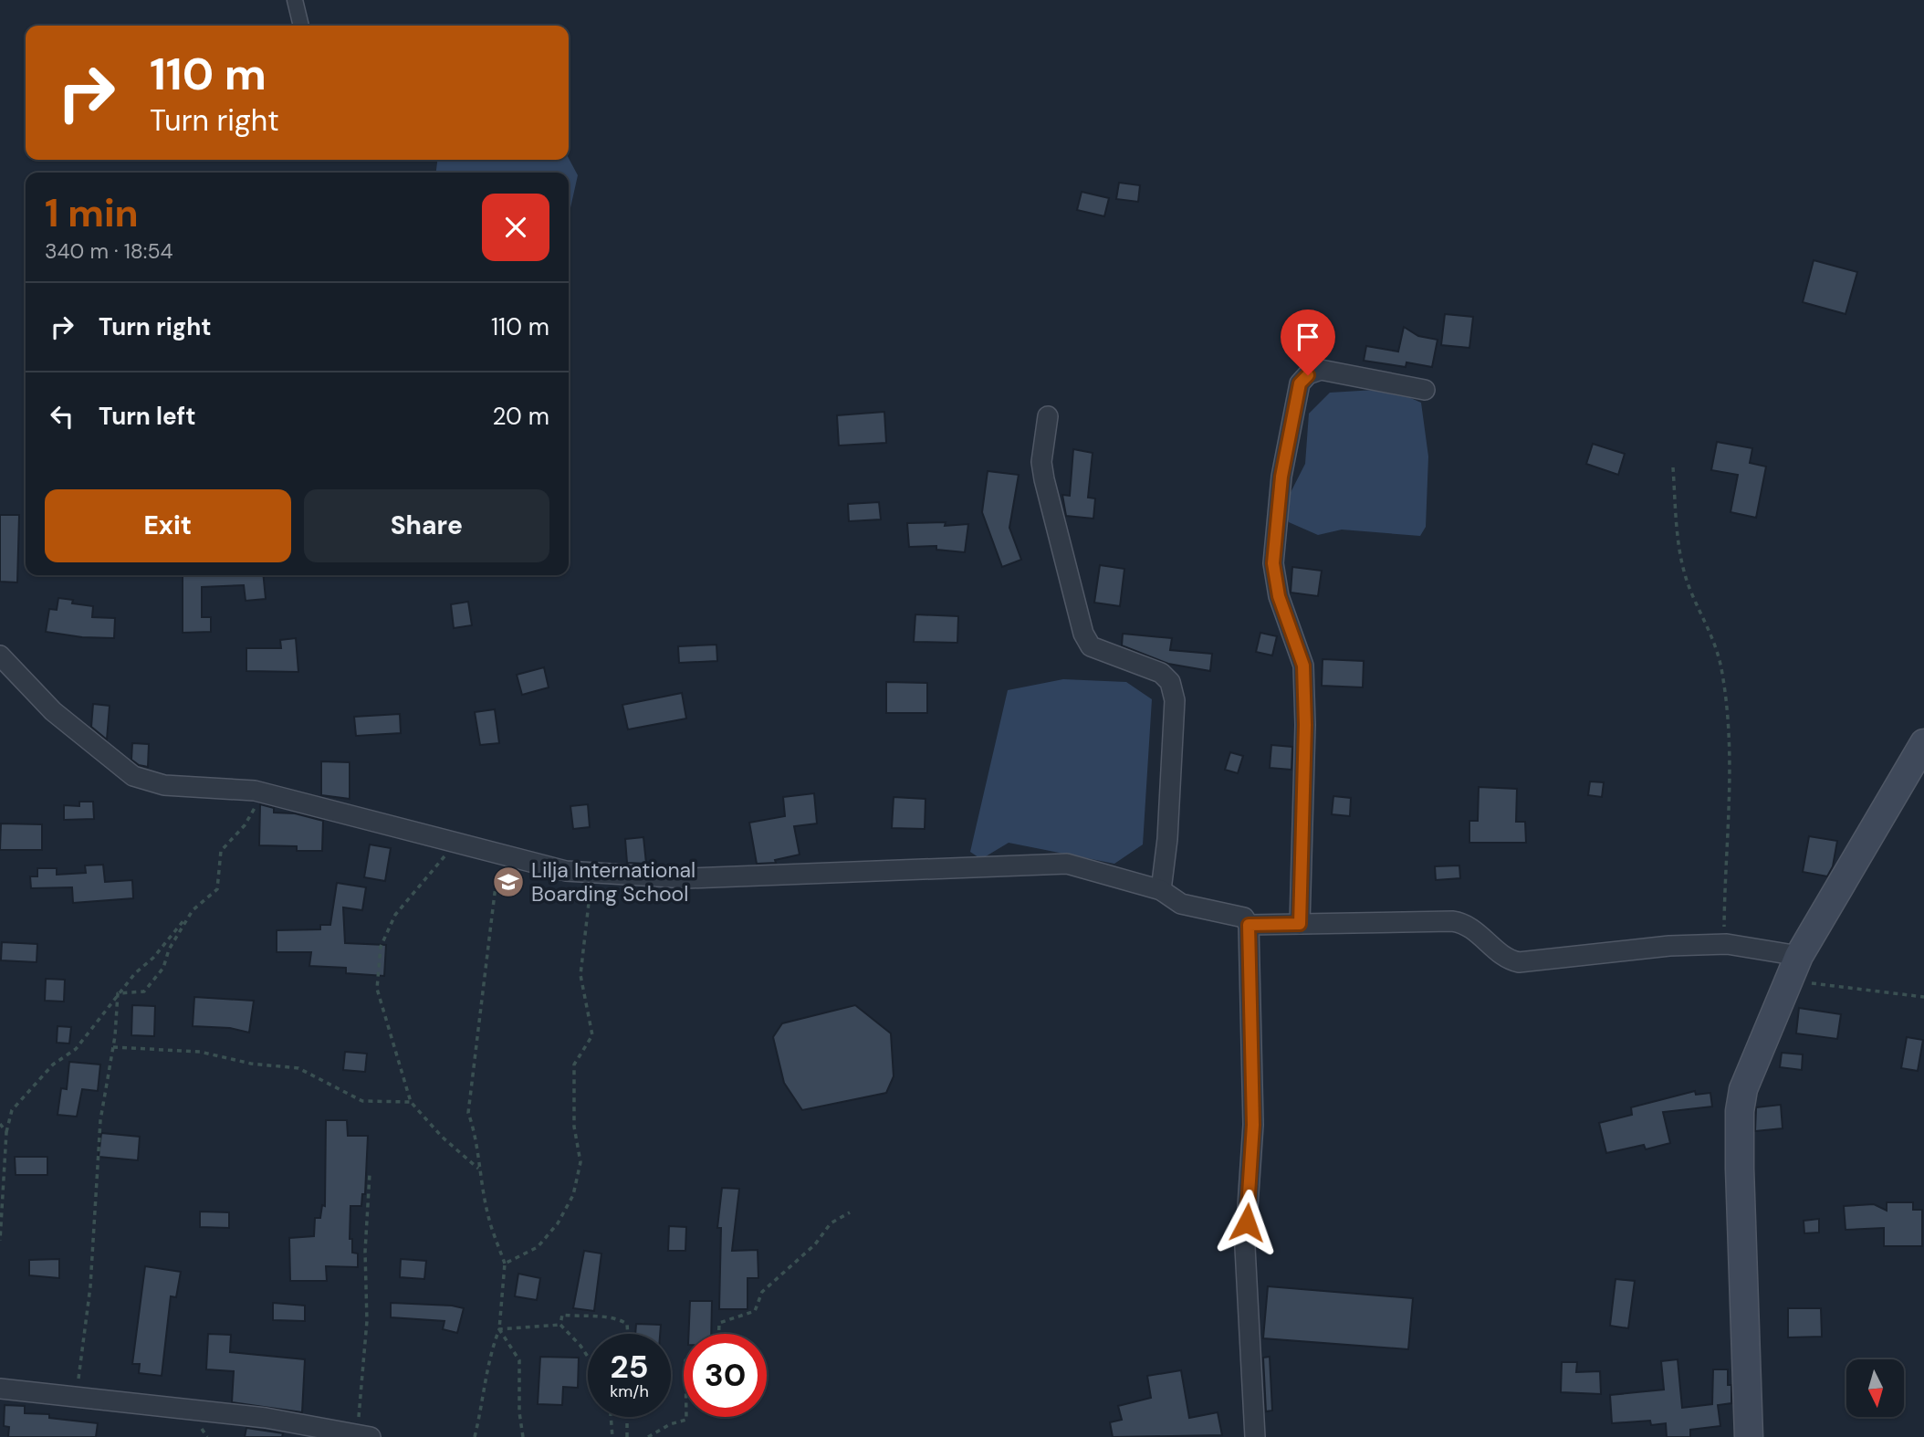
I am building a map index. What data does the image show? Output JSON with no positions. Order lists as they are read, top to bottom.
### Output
{
  "places": {
    "school or university": ["Lilja International Boarding School"]
  },
  "north": "bottom",
  "page": {
    "turn": ["110 m", "Turn right"],
    "heading": ["1 min", "340 m · 18:54"],
    "list": [
      {
        "name": "Turn right",
        "value": "110 m"
      },
      {
        "name": "Turn left",
        "value": "20 m"
      }
    ],
    "buttons": ["Exit", "Share"],
    "speed": "25 km/h",
    "limit": "30"
  }
}
